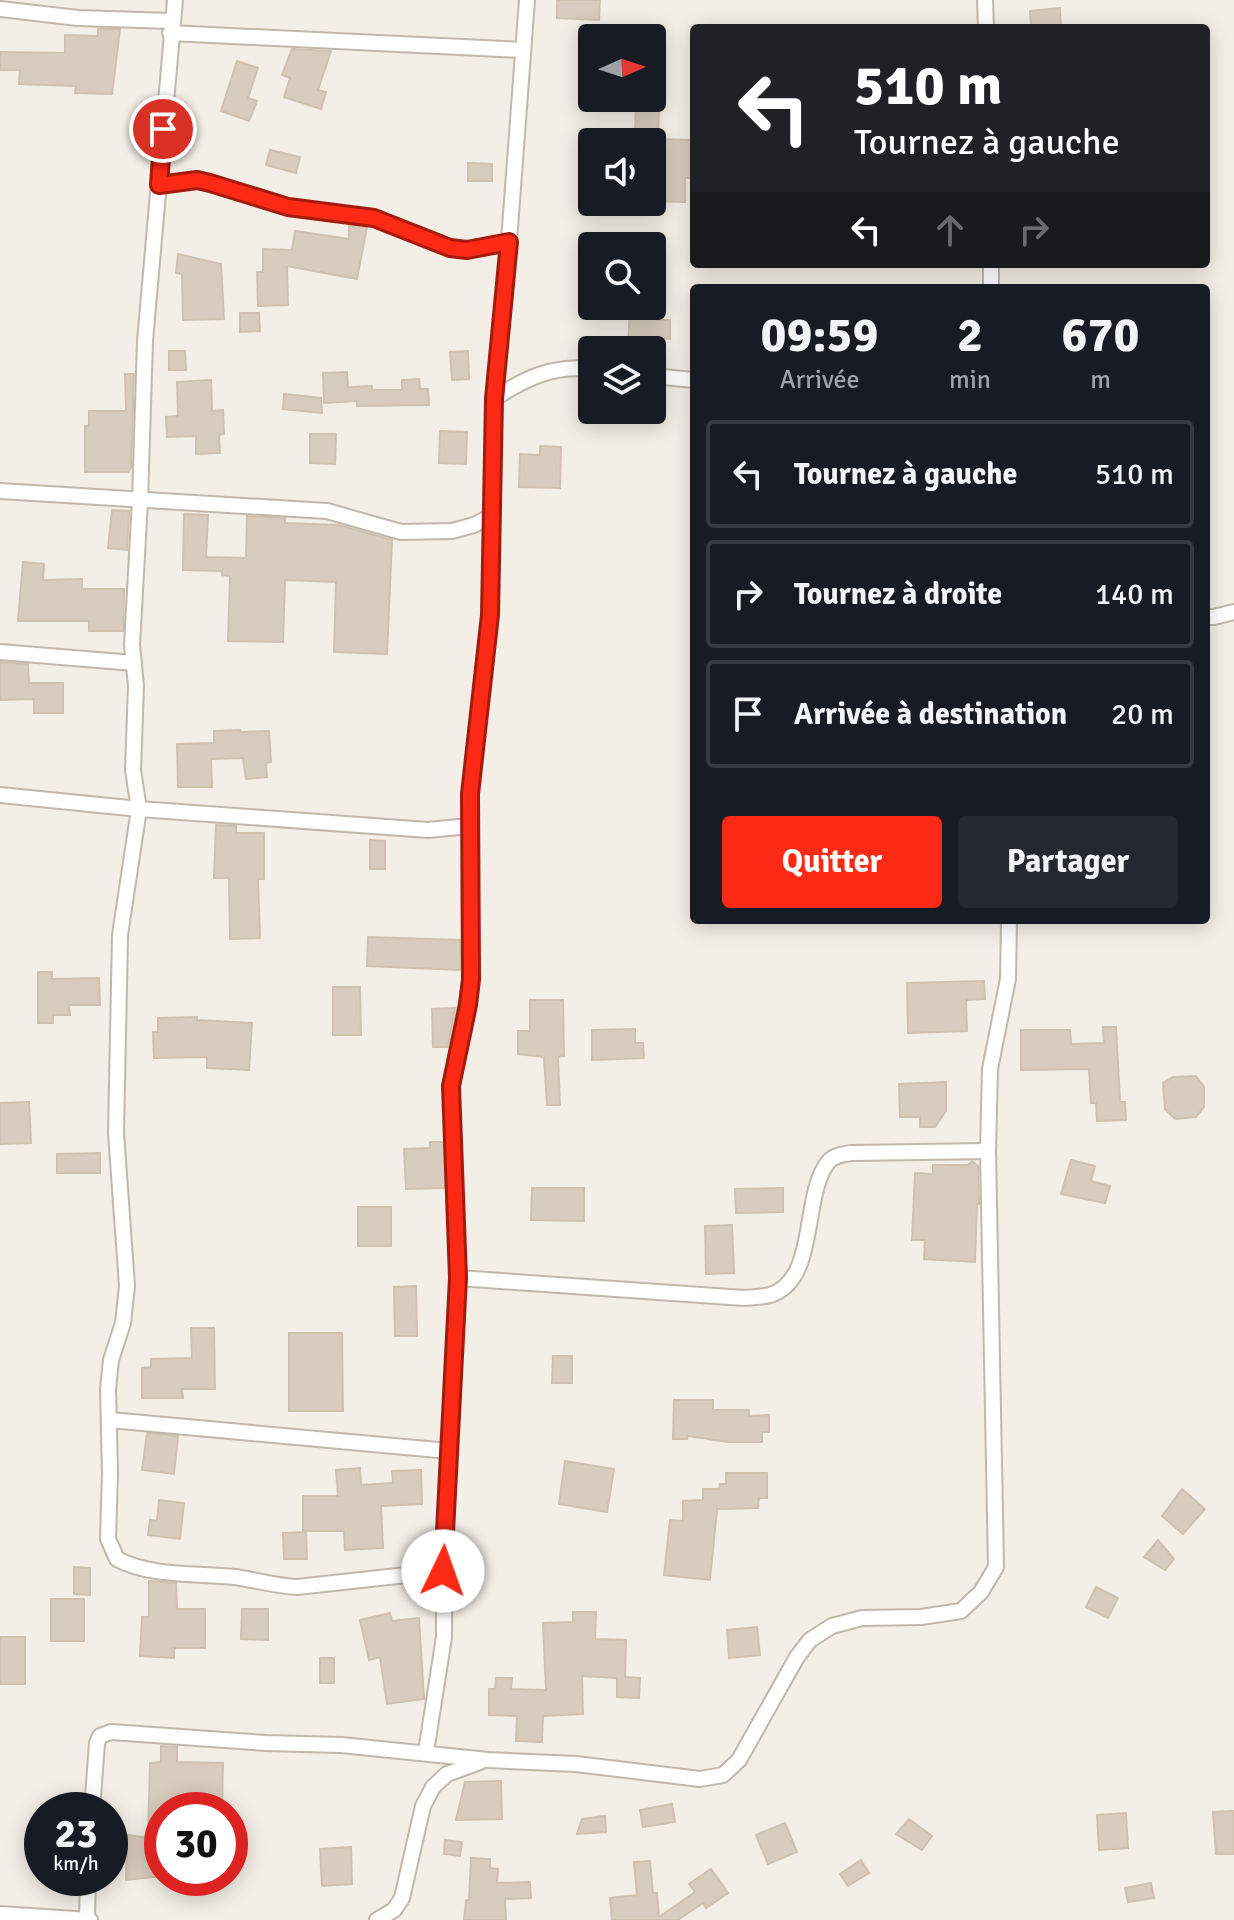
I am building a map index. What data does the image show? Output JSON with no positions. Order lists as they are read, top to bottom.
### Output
{
  "north": "right",
  "page": {
    "turn": ["510 m", "Tournez à gauche"],
    "eta": [
      "09:59",
      "Arrivée",
      "2",
      "min",
      "670",
      "m"
    ],
    "list": [
      {
        "name": "Tournez à gauche",
        "value": "510 m"
      },
      {
        "name": "Tournez à droite",
        "value": "140 m"
      },
      {
        "name": "Arrivée à destination",
        "value": "20 m"
      }
    ],
    "buttons": ["Quitter", "Partager"],
    "speed": "23 km/h",
    "limit": "30"
  }
}
